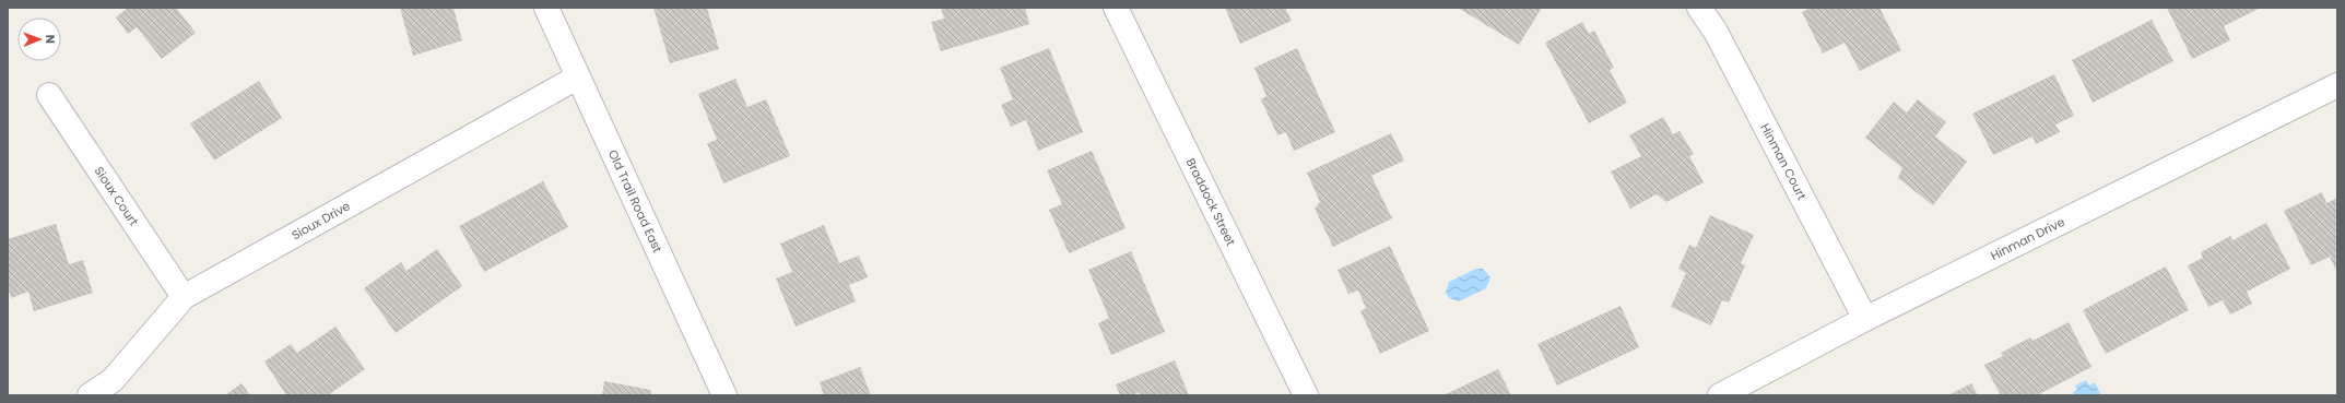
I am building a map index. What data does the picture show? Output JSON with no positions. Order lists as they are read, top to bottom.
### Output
{
  "streets": {
    "street": [
      "Hinman Court",
      "Sioux Court",
      "Old Trail Road East",
      "Braddock Street",
      "Sioux Drive",
      "Hinman Drive"
    ]
  },
  "crossings": [
    ["Hinman Court", "Hinman Drive"],
    ["Sioux Court", "Sioux Drive"],
    ["Old Trail Road East", "Sioux Drive"]
  ],
  "north": "right"
}
